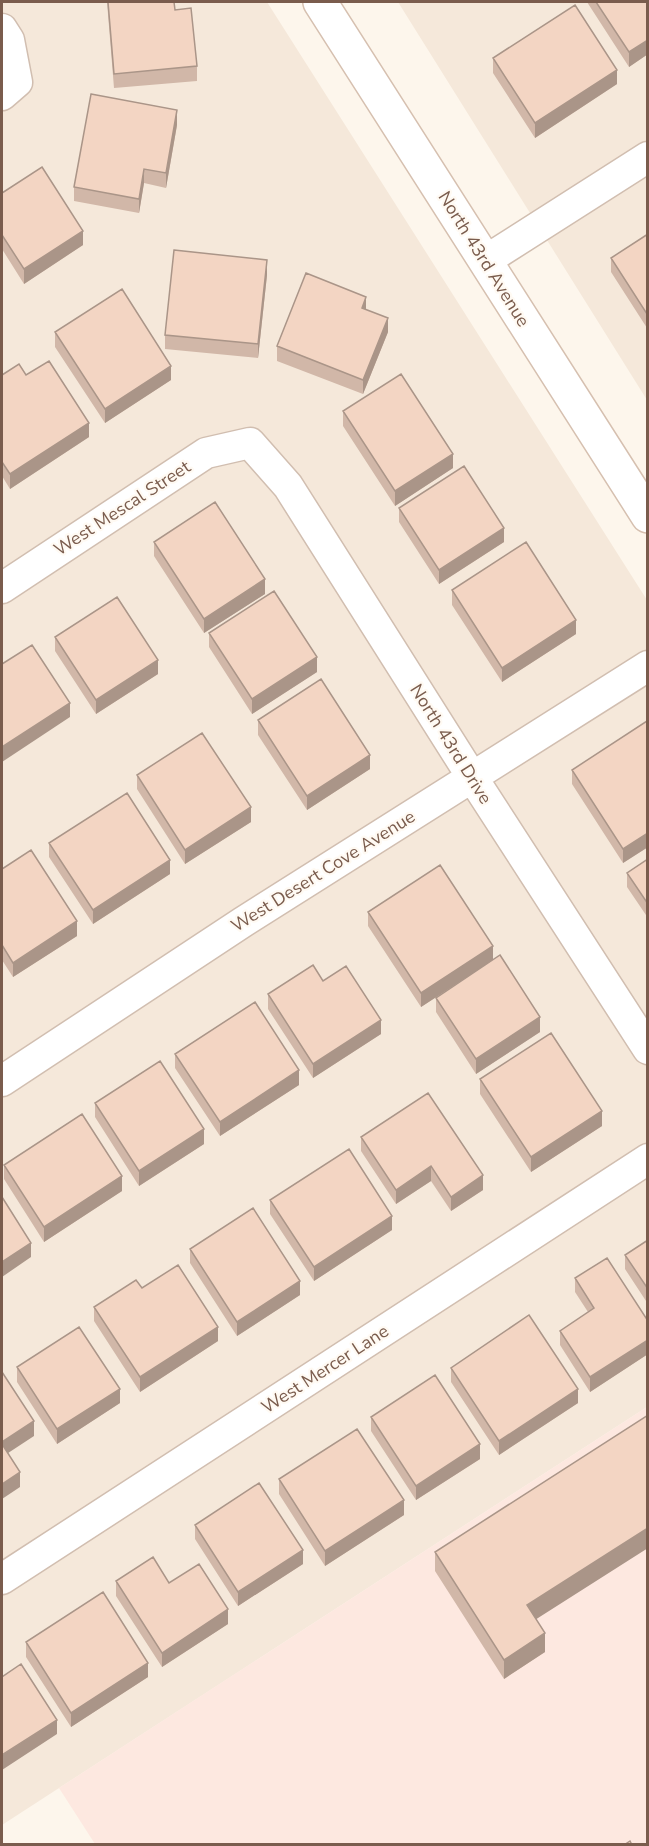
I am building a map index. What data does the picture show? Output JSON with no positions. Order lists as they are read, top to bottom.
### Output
{
  "streets": {
    "main road": ["North 43rd Avenue"],
    "street": [
      "West Mescal Street",
      "North 43rd Drive",
      "West Desert Cove Avenue",
      "West Mercer Lane"
    ]
  },
  "crossings": [
    ["West Mescal Street", "North 43rd Drive"],
    ["North 43rd Drive", "West Desert Cove Avenue"]
  ]
}
